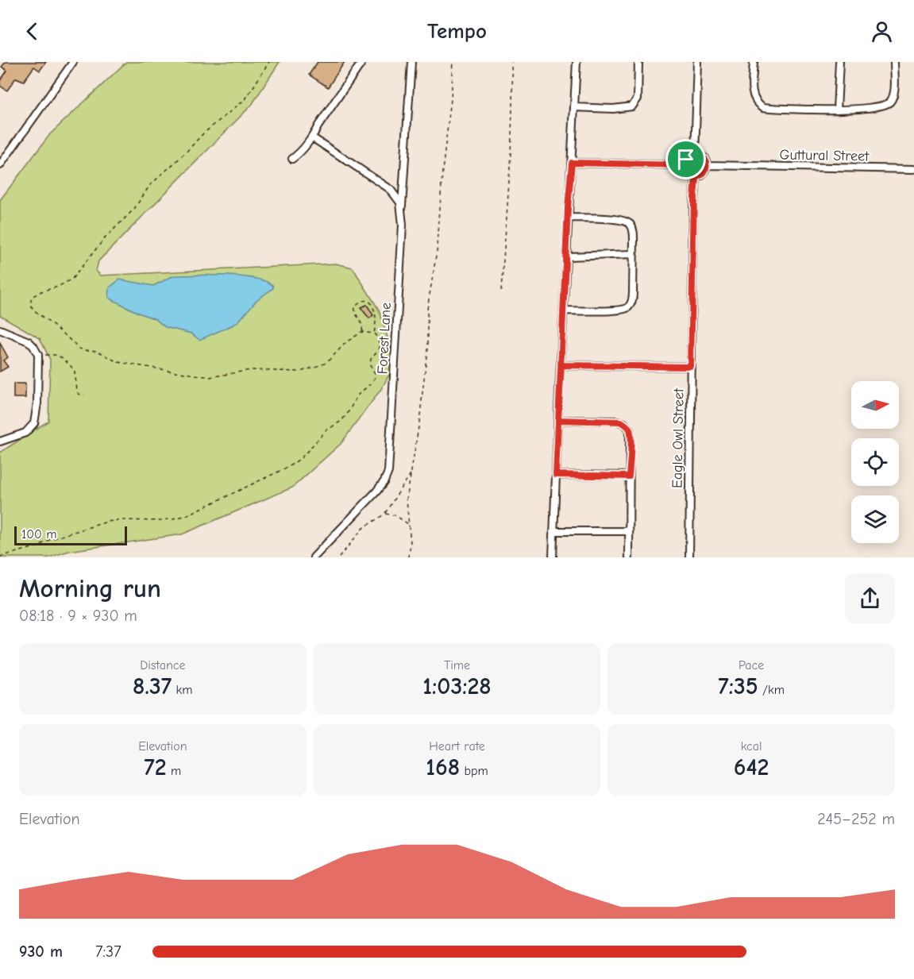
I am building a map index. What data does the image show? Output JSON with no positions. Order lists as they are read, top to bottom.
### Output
{
  "streets": {
    "street": ["Guttural Street", "Forest Lane", "Eagle Owl Street"]
  },
  "crossings": [
    ["Guttural Street", "Eagle Owl Street"]
  ],
  "scale_bar": "100 m",
  "north": "right",
  "page": {
    "header": "Tempo",
    "scale": "100 m",
    "heading": ["Morning run", "08:18 · 9 × 930 m"],
    "stats": [
      ["Distance", "8.37 km"],
      ["Time", "1:03:28"],
      ["Pace", "7:35 /km"],
      ["Elevation", "72 m"],
      ["Heart rate", "168 bpm"],
      ["kcal", "642"]
    ],
    "chart": ["Elevation", "245–252 m"],
    "list": [
      {
        "name": "930 m",
        "note": "7:37"
      }
    ]
  }
}
